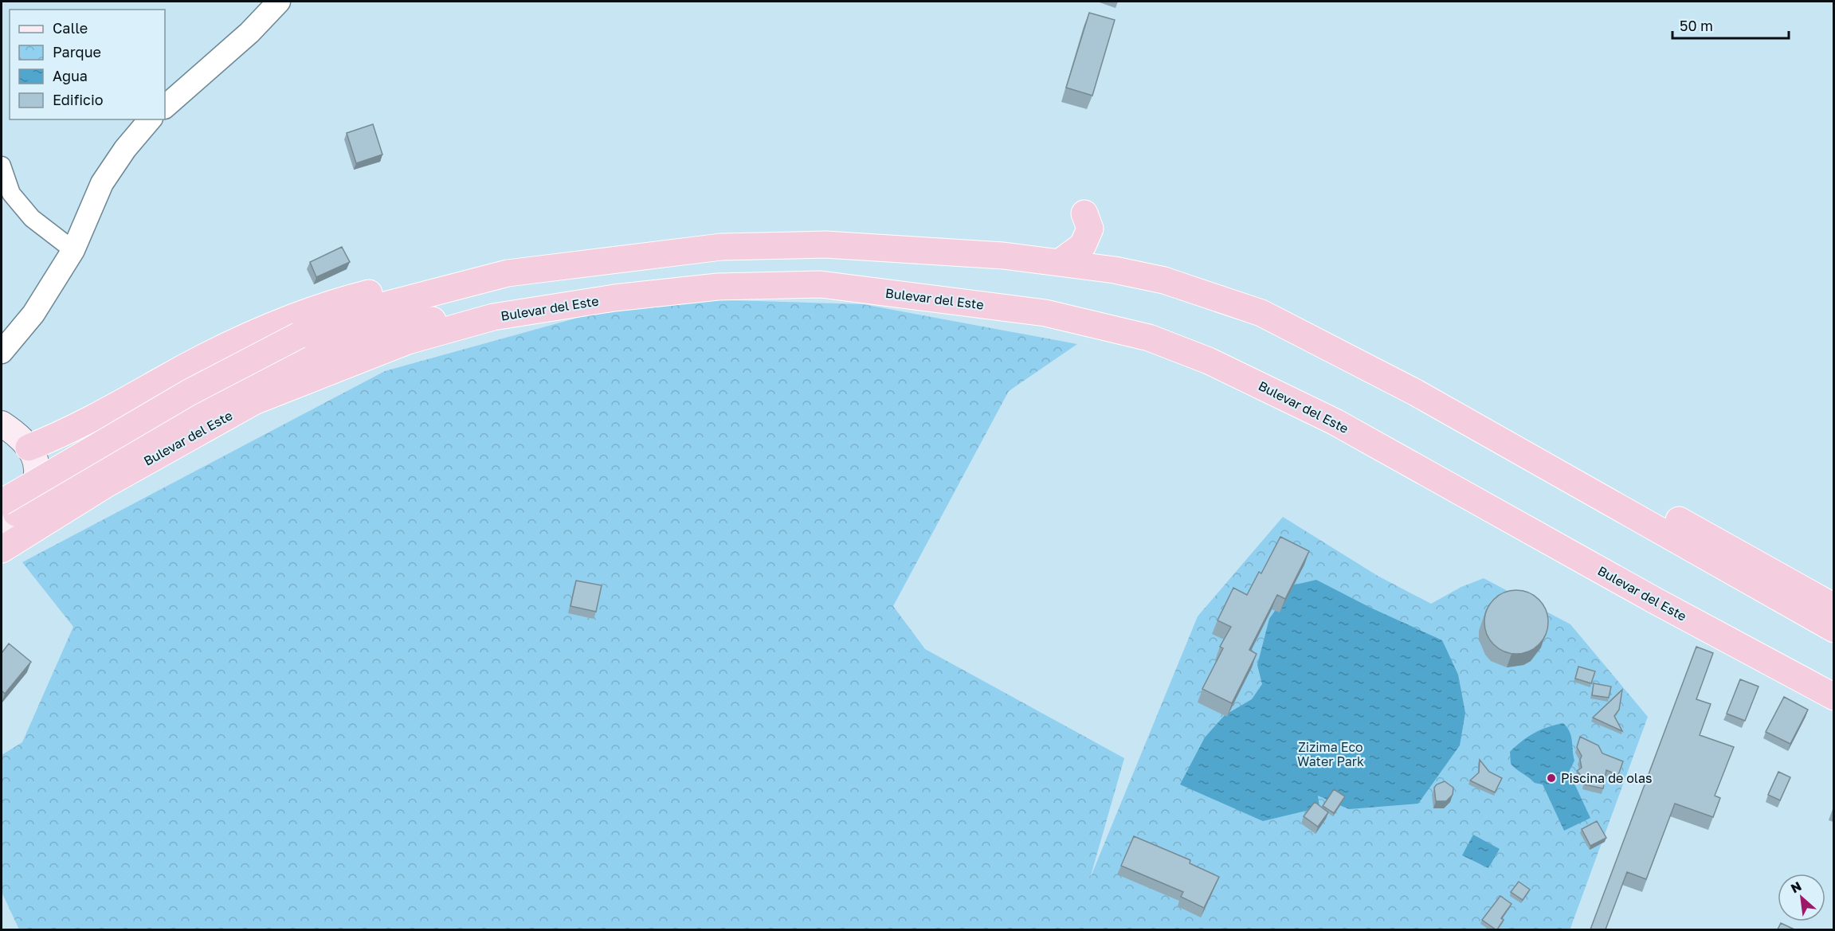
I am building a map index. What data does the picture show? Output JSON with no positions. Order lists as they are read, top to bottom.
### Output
{
  "streets": {
    "highway": ["Bulevar del Este"]
  },
  "parks": ["Zizima Eco Water Park"],
  "places": ["Piscina de olas"],
  "legend": [
    "Calle",
    "Parque",
    "Agua",
    "Edificio"
  ],
  "scale_bar": "50 m",
  "north": "top left"
}
